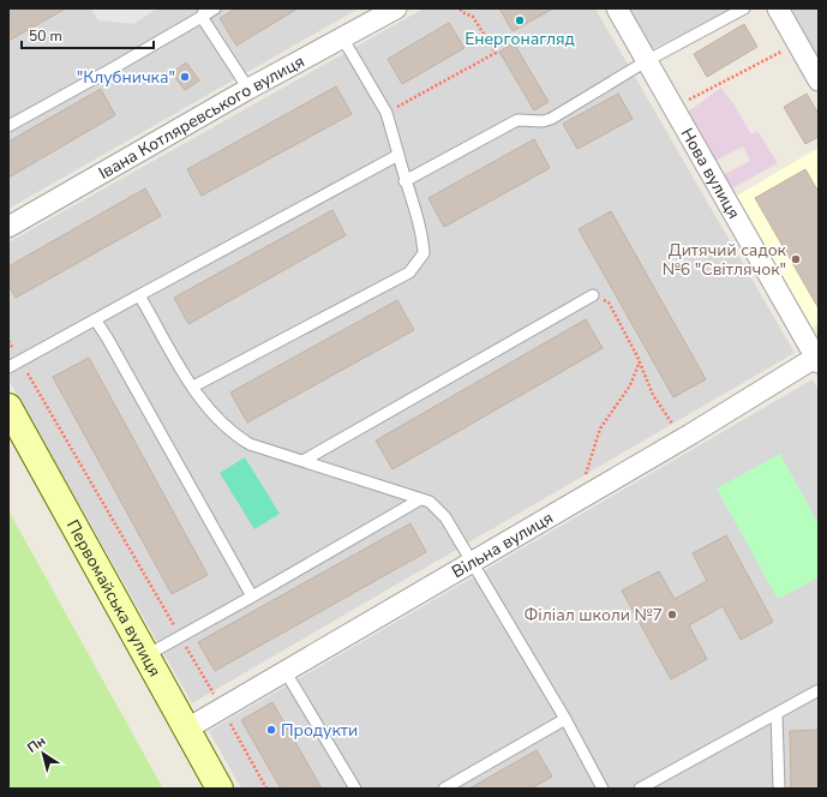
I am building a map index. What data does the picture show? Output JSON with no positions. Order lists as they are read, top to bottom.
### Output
{
  "streets": {
    "main road": ["Первомайська вулиця"],
    "street": ["Івана Котляревського вулиця", "Нова вулиця", "Вільна вулиця"]
  },
  "crossings": [
    ["Нова вулиця", "Вільна вулиця"],
    ["Вільна вулиця", "Первомайська вулиця"]
  ],
  "places": [
    "Енергонагляд",
    "\"Клубничка\"",
    "Дитячий садок №6 \"Світлячок\"",
    "Філіал школи №7",
    "Продукти"
  ],
  "scale_bar": "50 m",
  "north": "top left"
}
